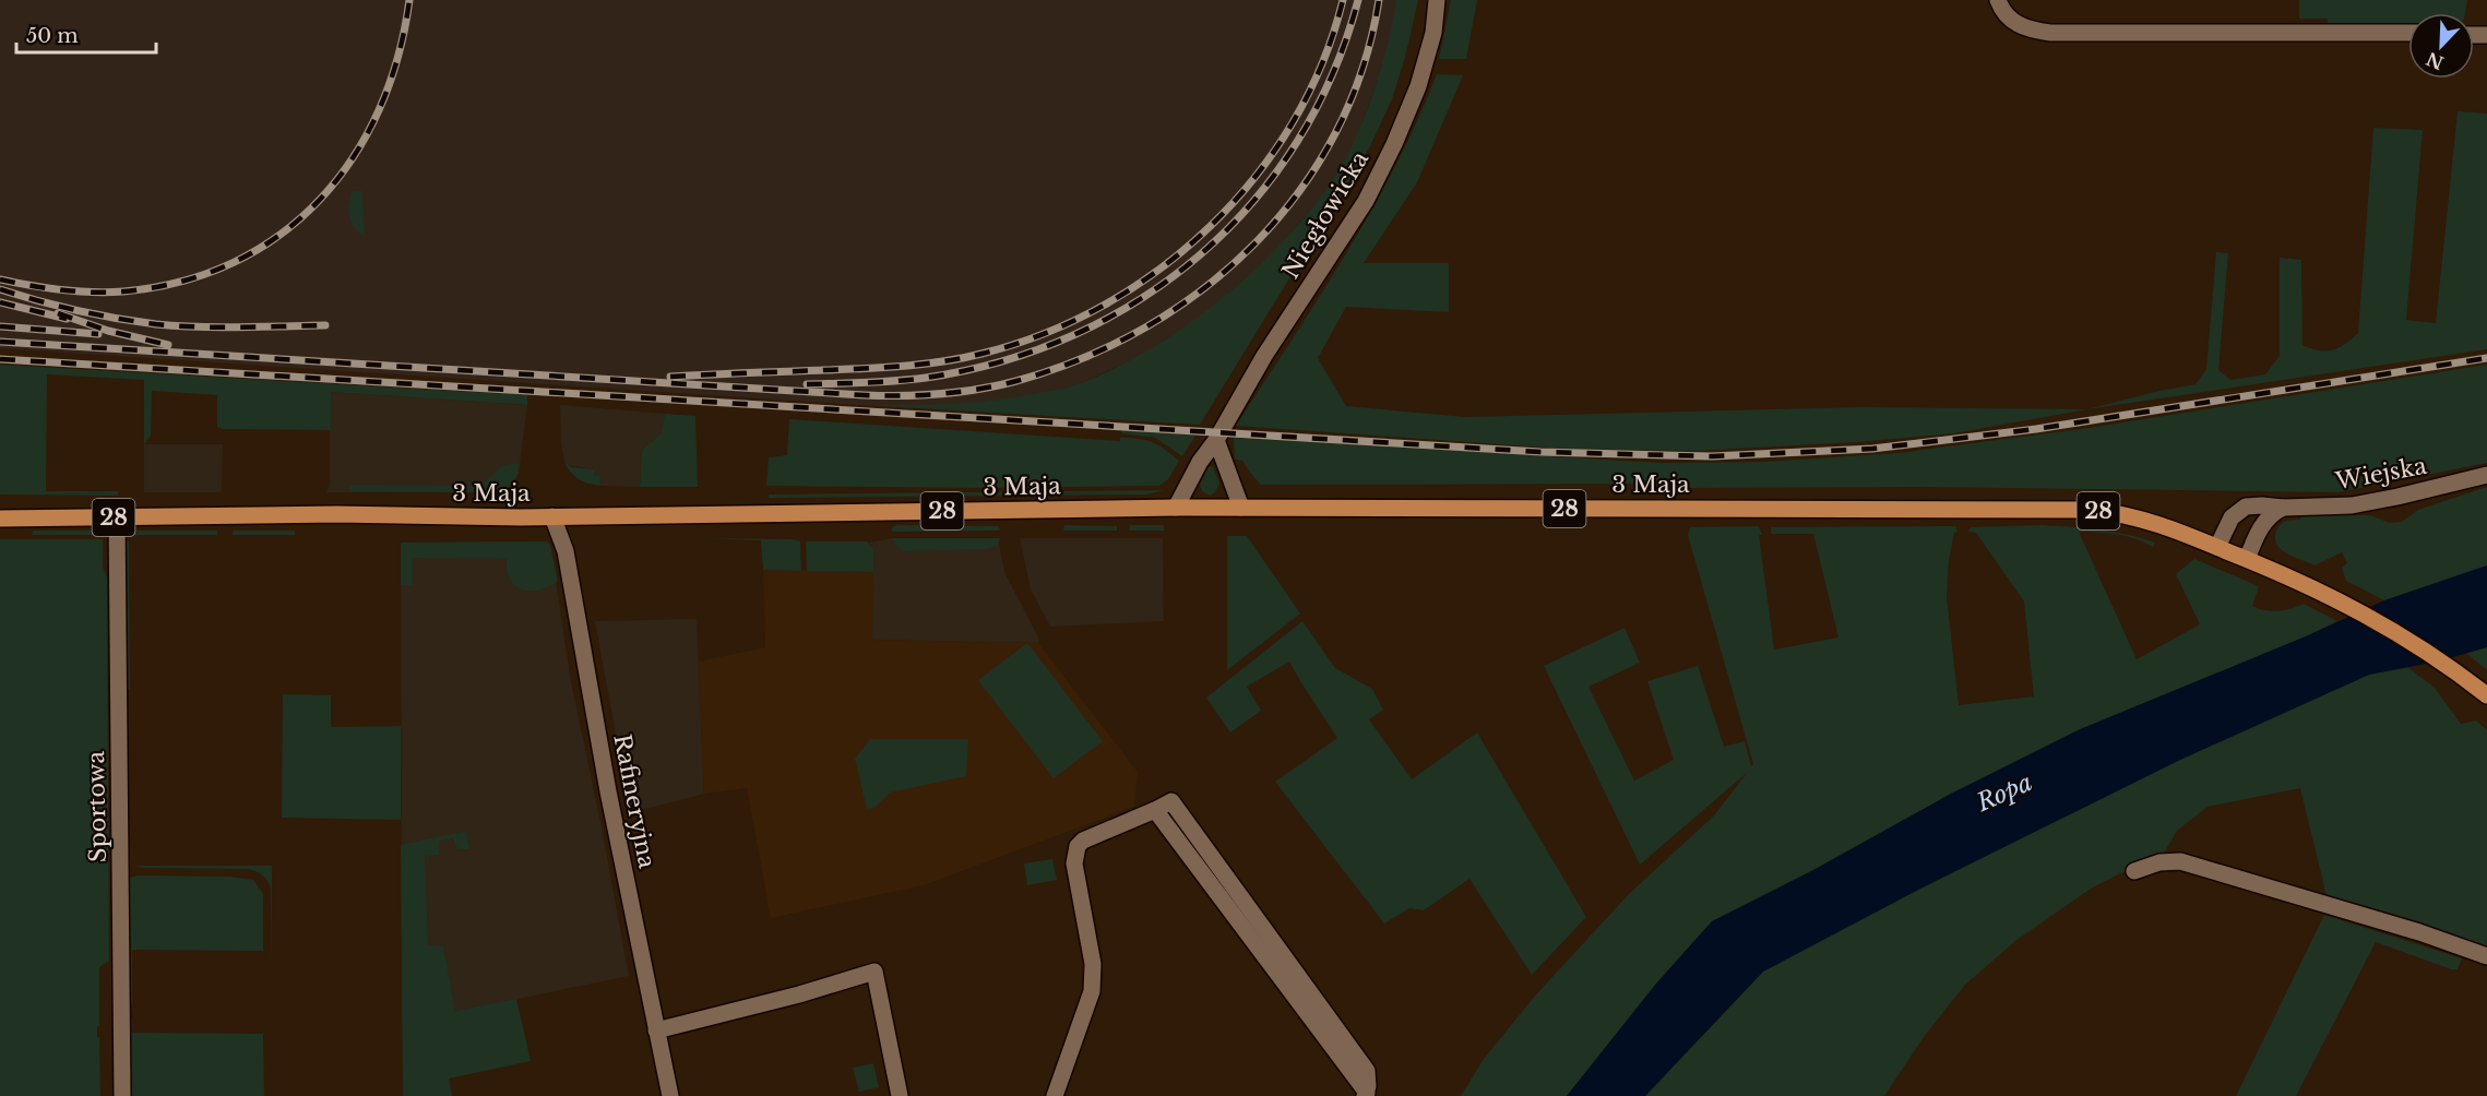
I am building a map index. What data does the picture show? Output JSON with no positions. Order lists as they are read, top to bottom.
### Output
{
  "streets": {
    "main road": ["3 Maja", "28"],
    "street": [
      "Niegłowicka",
      "Wiejska",
      "Rafineryjna",
      "Sportowa"
    ]
  },
  "crossings": [
    ["Niegłowicka", "3 Maja"],
    ["Wiejska", "3 Maja"],
    ["Wiejska", "28"],
    ["3 Maja", "28"],
    ["3 Maja", "Rafineryjna"],
    ["3 Maja", "Sportowa"]
  ],
  "water": ["Ropa"],
  "scale_bar": "50 m",
  "north": "bottom left"
}
